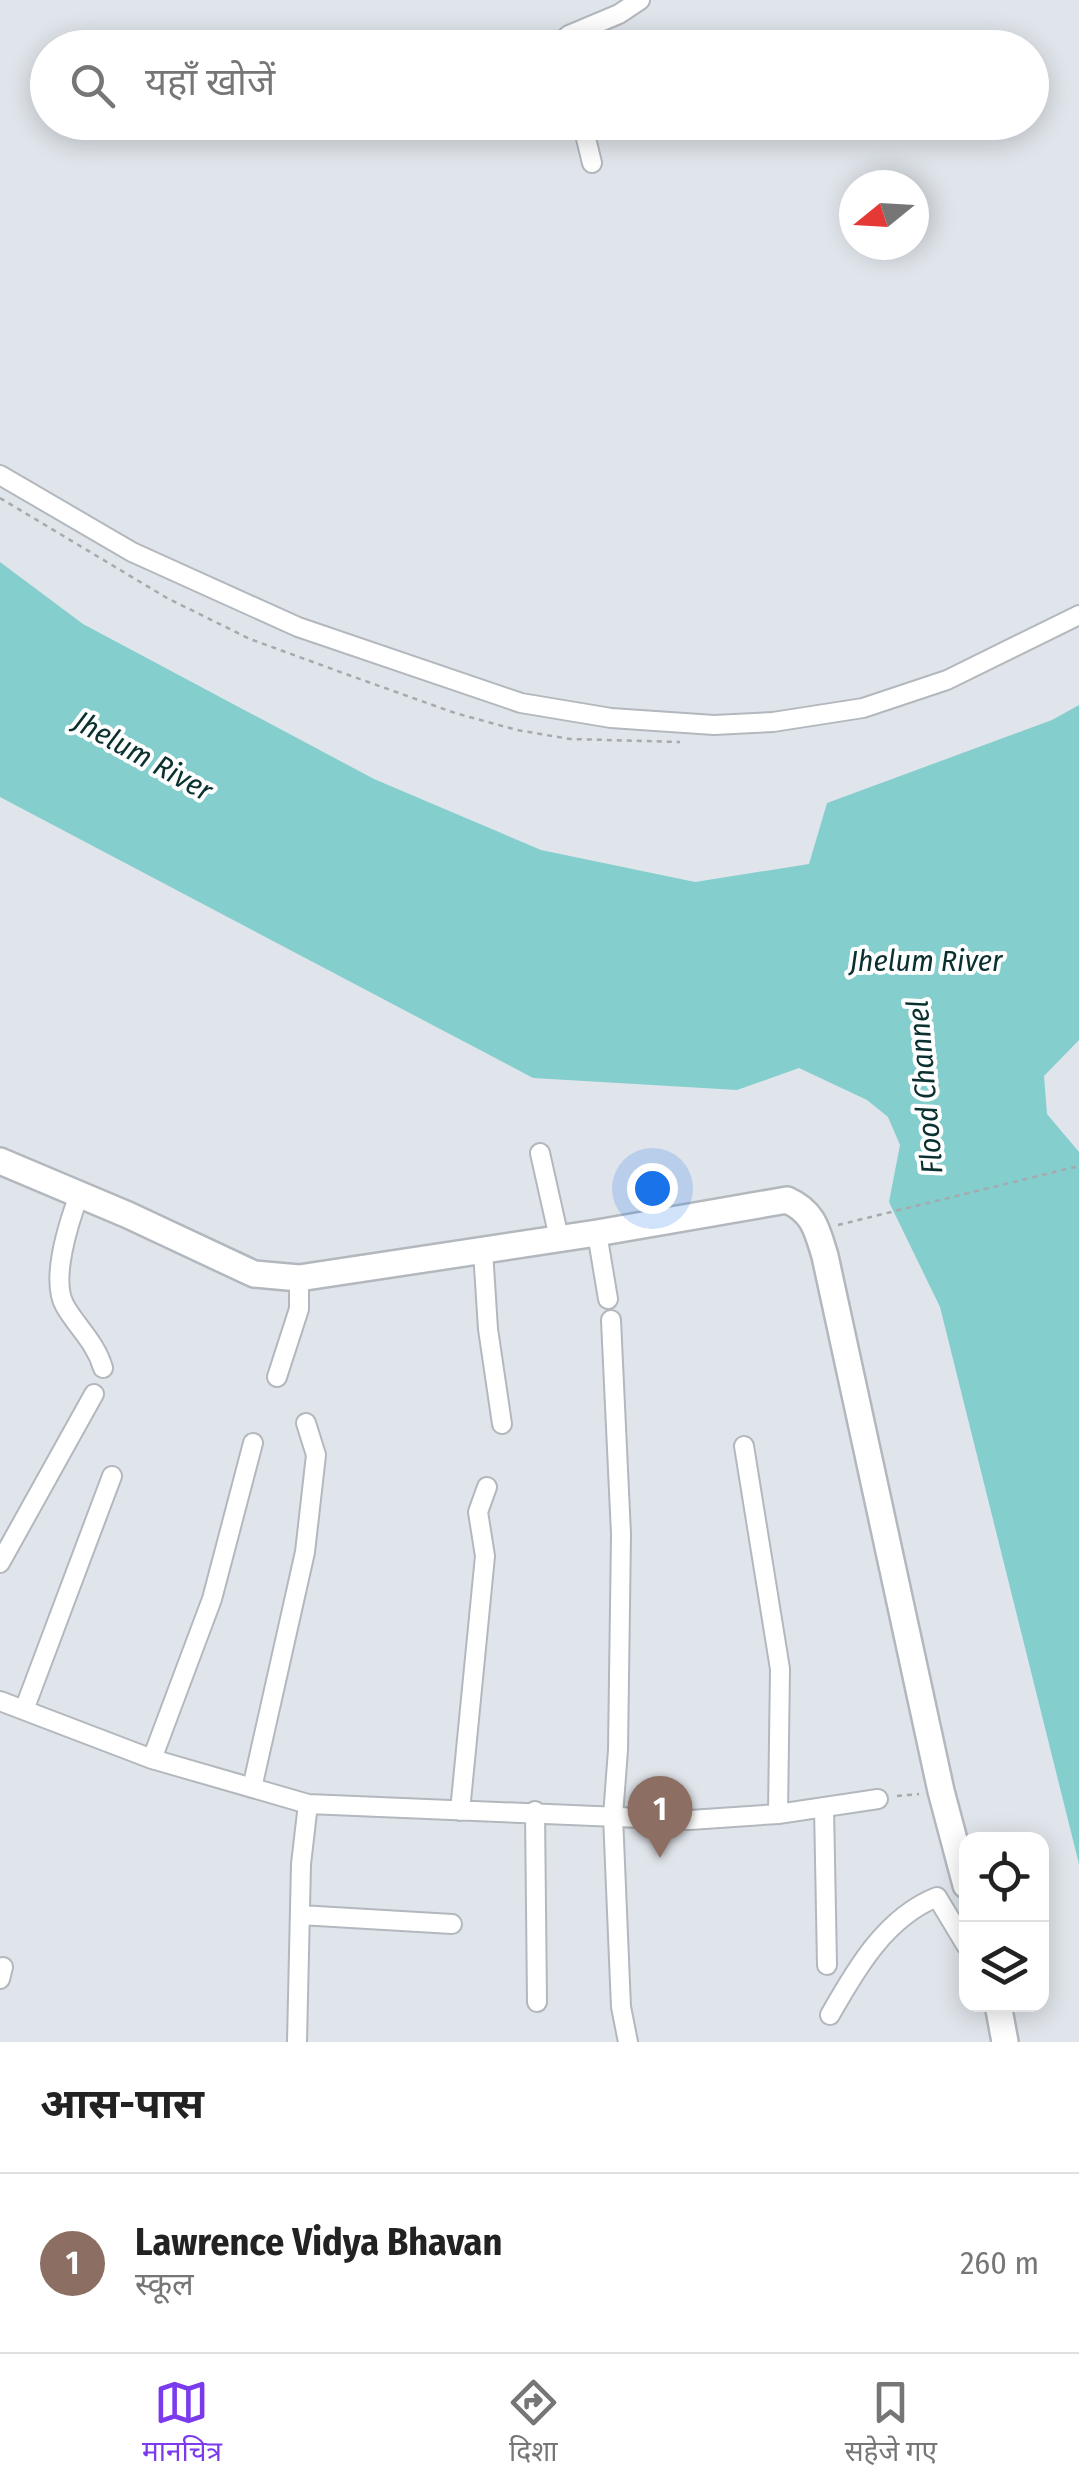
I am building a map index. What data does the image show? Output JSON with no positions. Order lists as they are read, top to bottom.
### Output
{
  "water": ["Jhelum River", "Flood Channel"],
  "north": "left",
  "page": {
    "search": "यहाँ खोजें",
    "pins": "1",
    "heading": "आस-पास",
    "list": [
      {
        "mark": "1",
        "name": "Lawrence Vidya Bhavan",
        "note": "स्कूल",
        "value": "260 m"
      }
    ],
    "nav": ["मानचित्र", "दिशा", "सहेजे गए"]
  }
}
